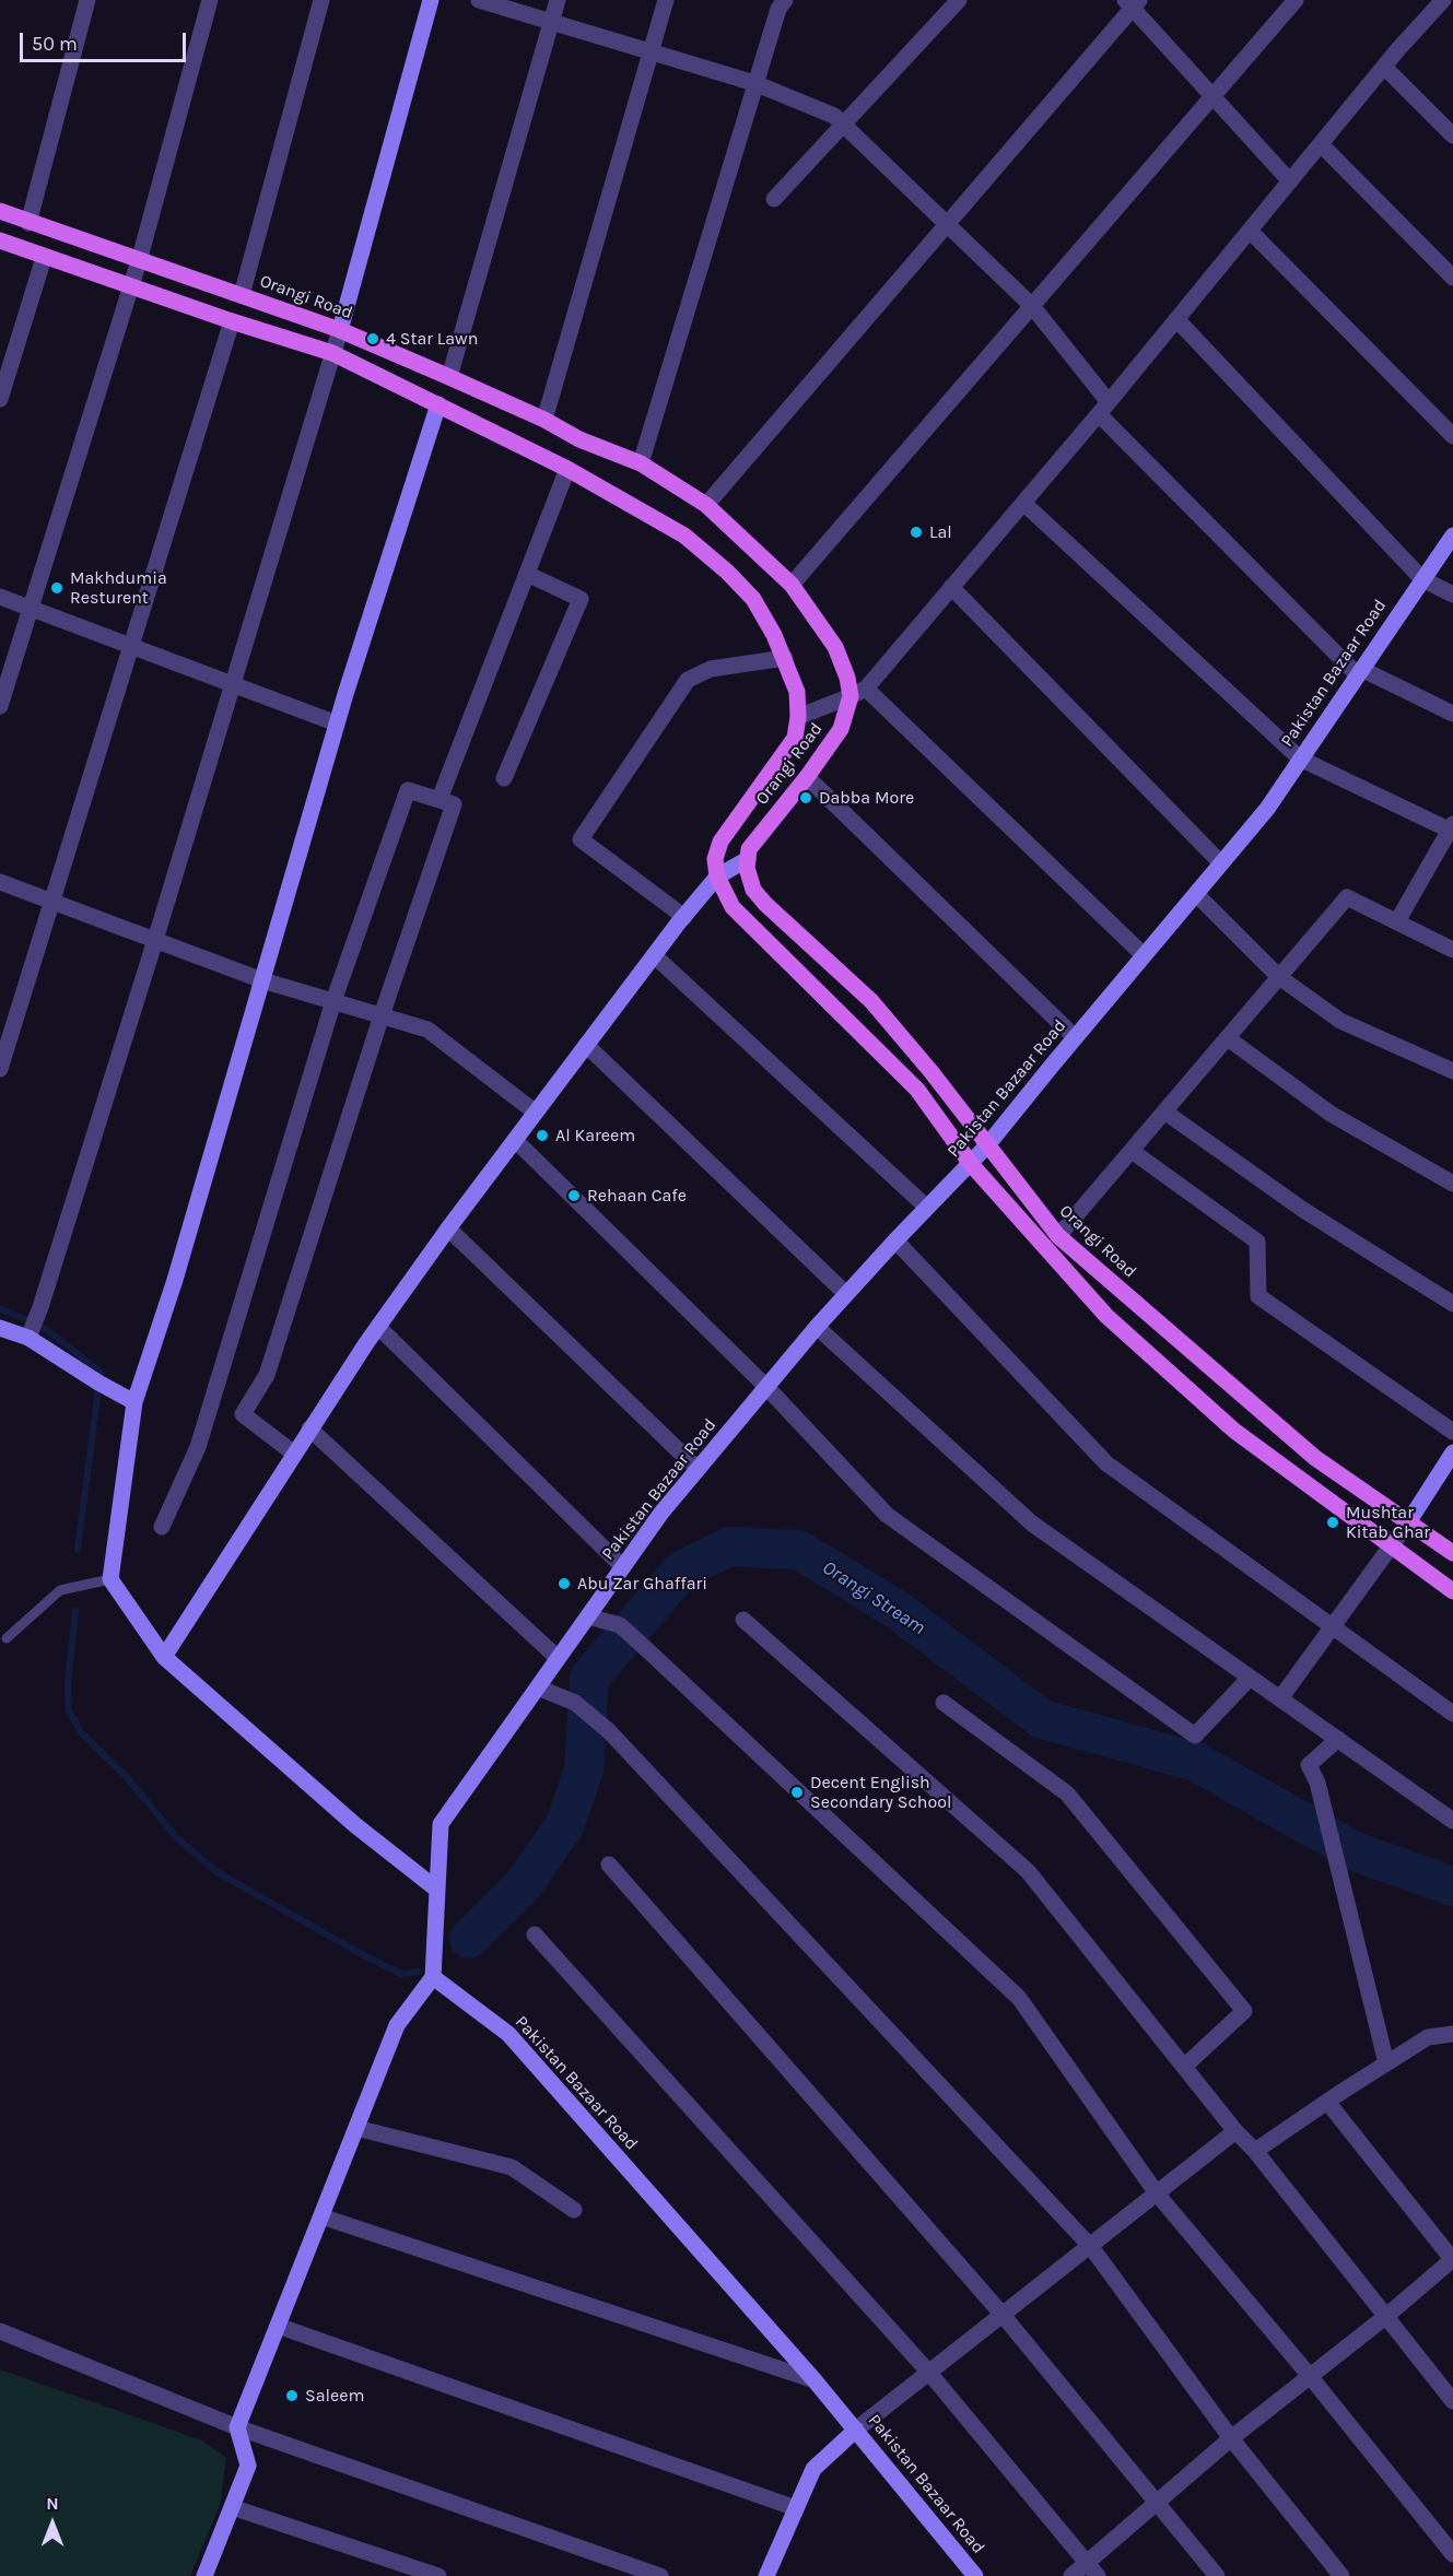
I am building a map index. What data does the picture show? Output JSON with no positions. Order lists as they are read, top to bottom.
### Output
{
  "streets": {
    "main road": ["Orangi Road"],
    "street": ["Pakistan Bazaar Road"]
  },
  "crossings": [
    ["Orangi Road", "Pakistan Bazaar Road"]
  ],
  "water": ["Orangi Stream"],
  "places": [
    "4 Star Lawn",
    "Lal",
    "Makhdumia Resturent",
    "Dabba More",
    "Al Kareem",
    "Rehaan Cafe",
    "Mushtar Kitab Ghar",
    "Abu Zar Ghaffari",
    "Decent English Secondary School",
    "Saleem"
  ],
  "scale_bar": "50 m",
  "north": "top"
}
